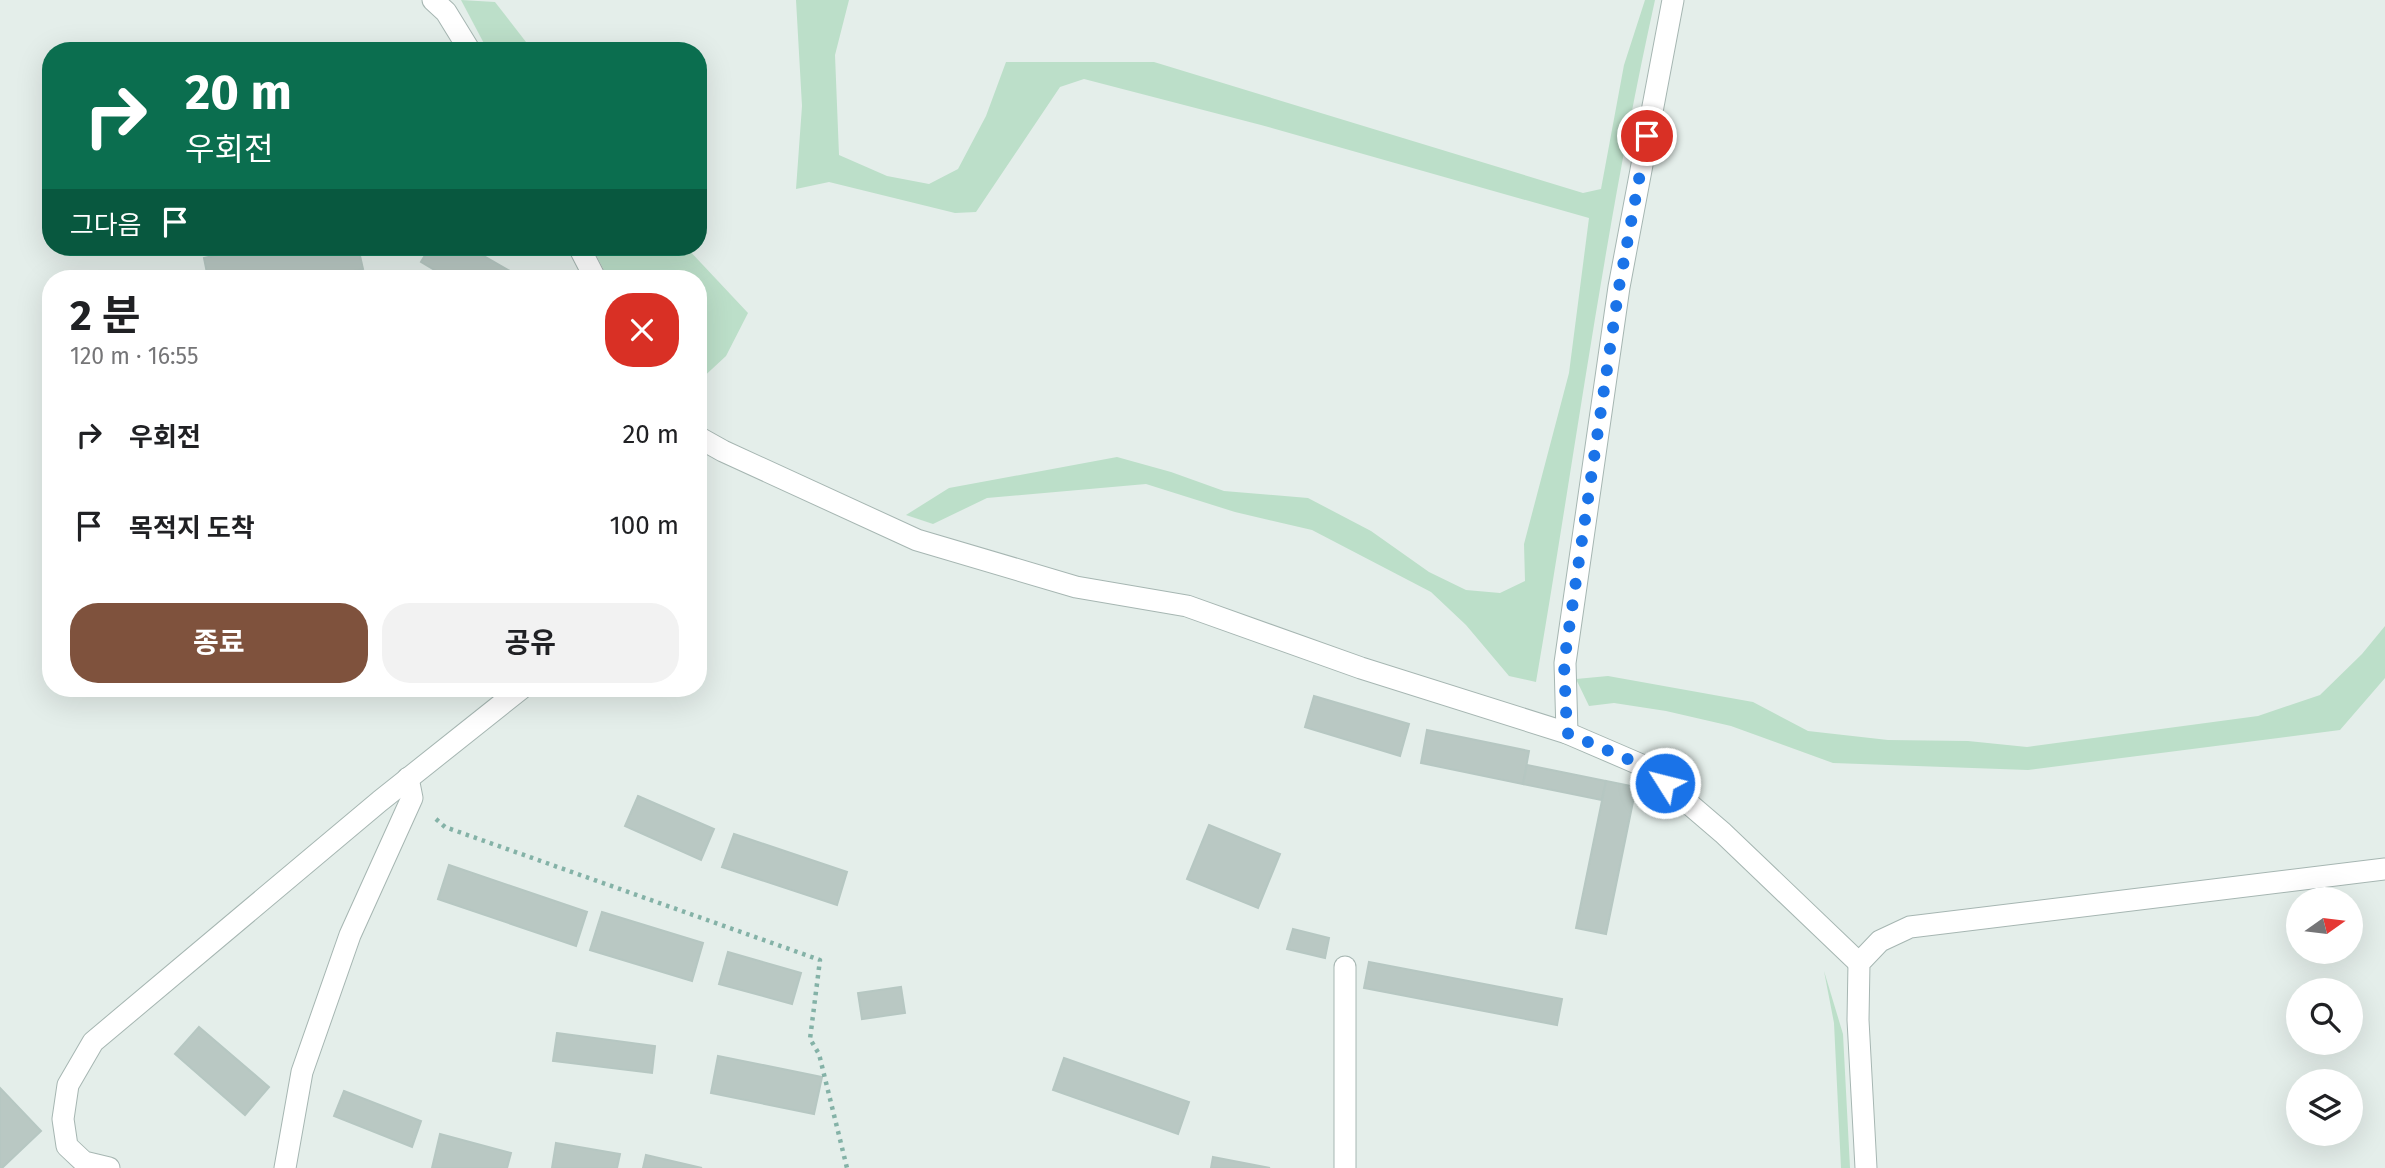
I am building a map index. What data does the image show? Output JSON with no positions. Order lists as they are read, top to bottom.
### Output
{
  "north": "right",
  "page": {
    "turn": ["20 m", "우회전"],
    "then": "그다음",
    "heading": ["2 분", "120 m · 16:55"],
    "list": [
      {
        "name": "우회전",
        "value": "20 m"
      },
      {
        "name": "목적지 도착",
        "value": "100 m"
      }
    ],
    "buttons": ["종료", "공유"]
  }
}
